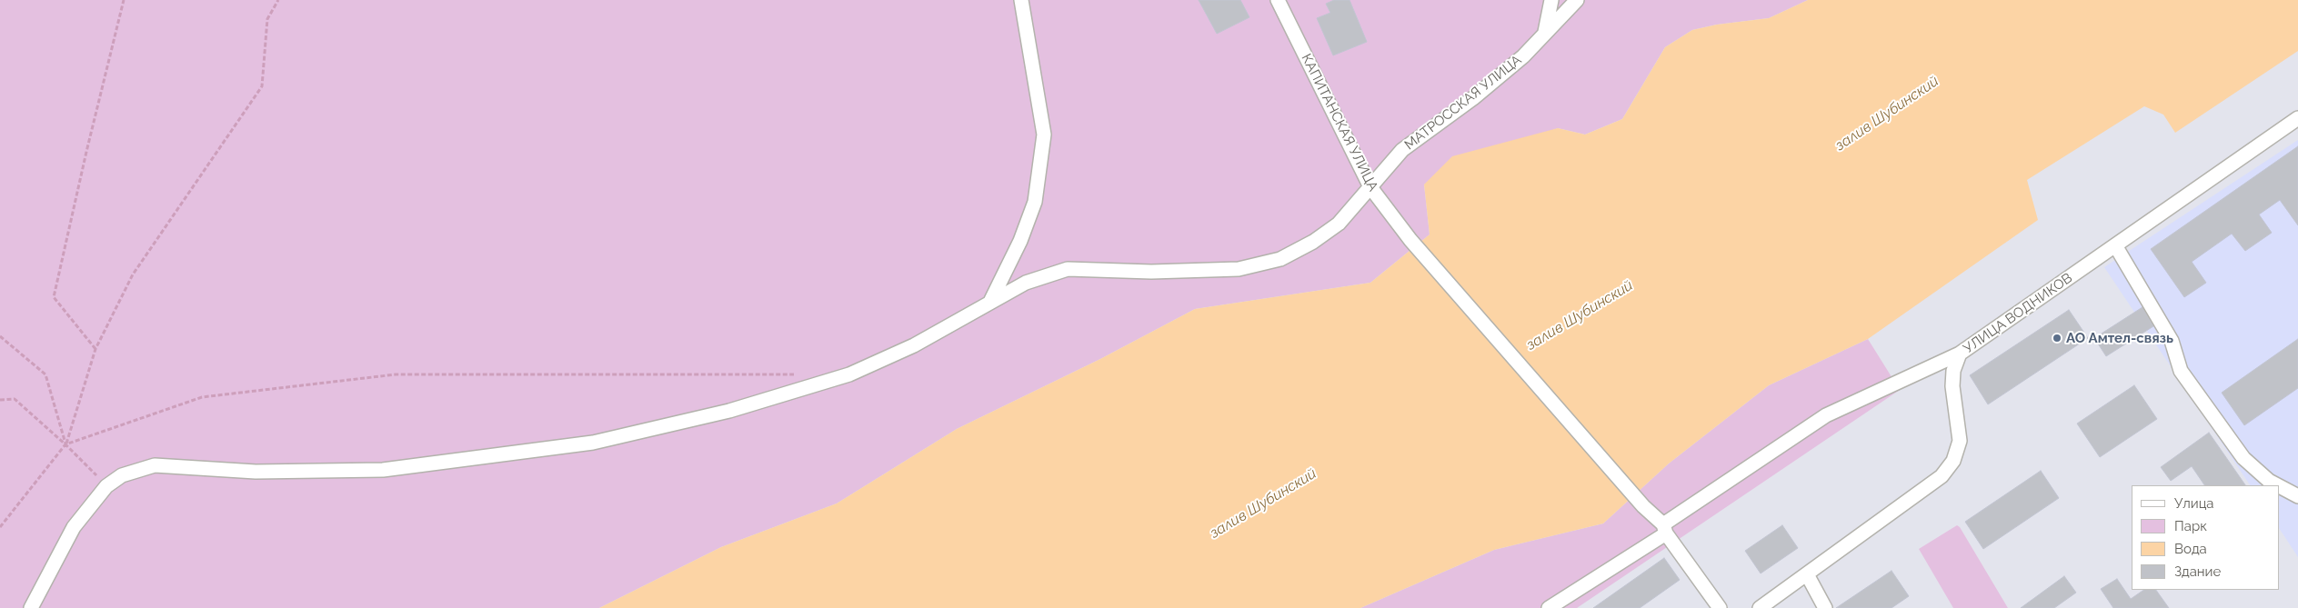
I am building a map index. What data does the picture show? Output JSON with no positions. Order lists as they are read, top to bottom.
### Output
{
  "streets": {
    "street": ["МАТРОССКАЯ УЛИЦА", "КАПИТАНСКАЯ УЛИЦА", "УЛИЦА ВОДНИКОВ"]
  },
  "crossings": [
    ["МАТРОССКАЯ УЛИЦА", "КАПИТАНСКАЯ УЛИЦА"]
  ],
  "water": ["залив Шубинский"],
  "places": ["АО Амтел-связь"],
  "legend": [
    "Улица",
    "Парк",
    "Вода",
    "Здание"
  ]
}
